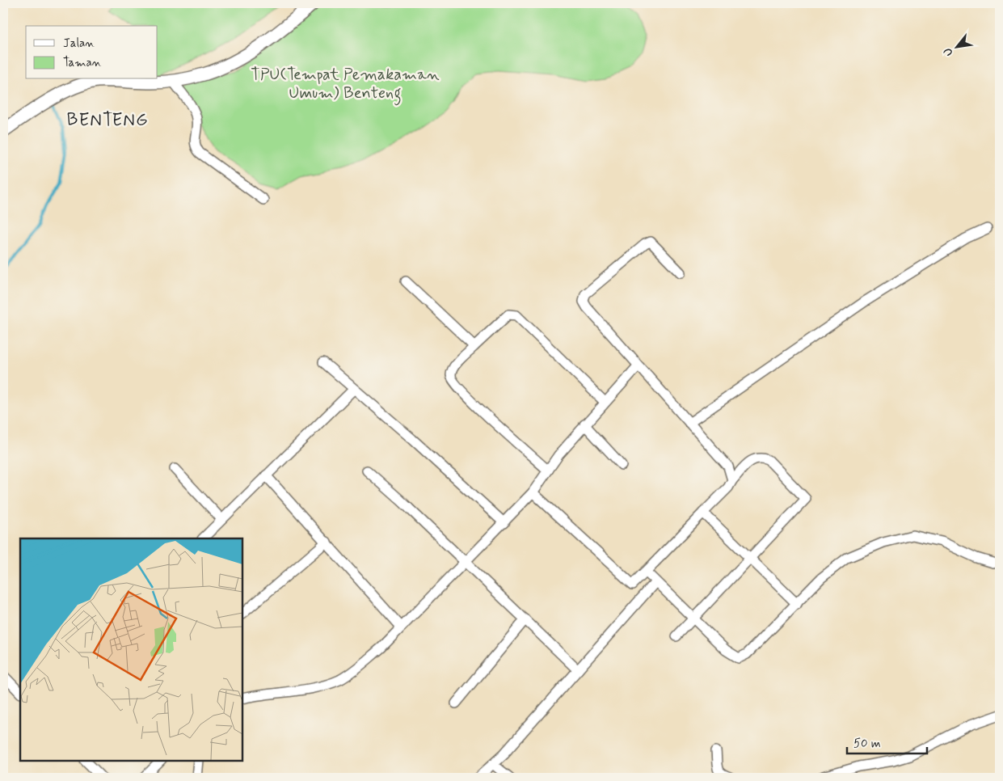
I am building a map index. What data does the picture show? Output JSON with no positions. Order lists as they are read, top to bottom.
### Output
{
  "districts": ["BENTENG"],
  "parks": ["TPU(Tempat Pemakaman Umum) Benteng"],
  "legend": ["Jalan", "Taman"],
  "scale_bar": "50 m",
  "north": "bottom left"
}
